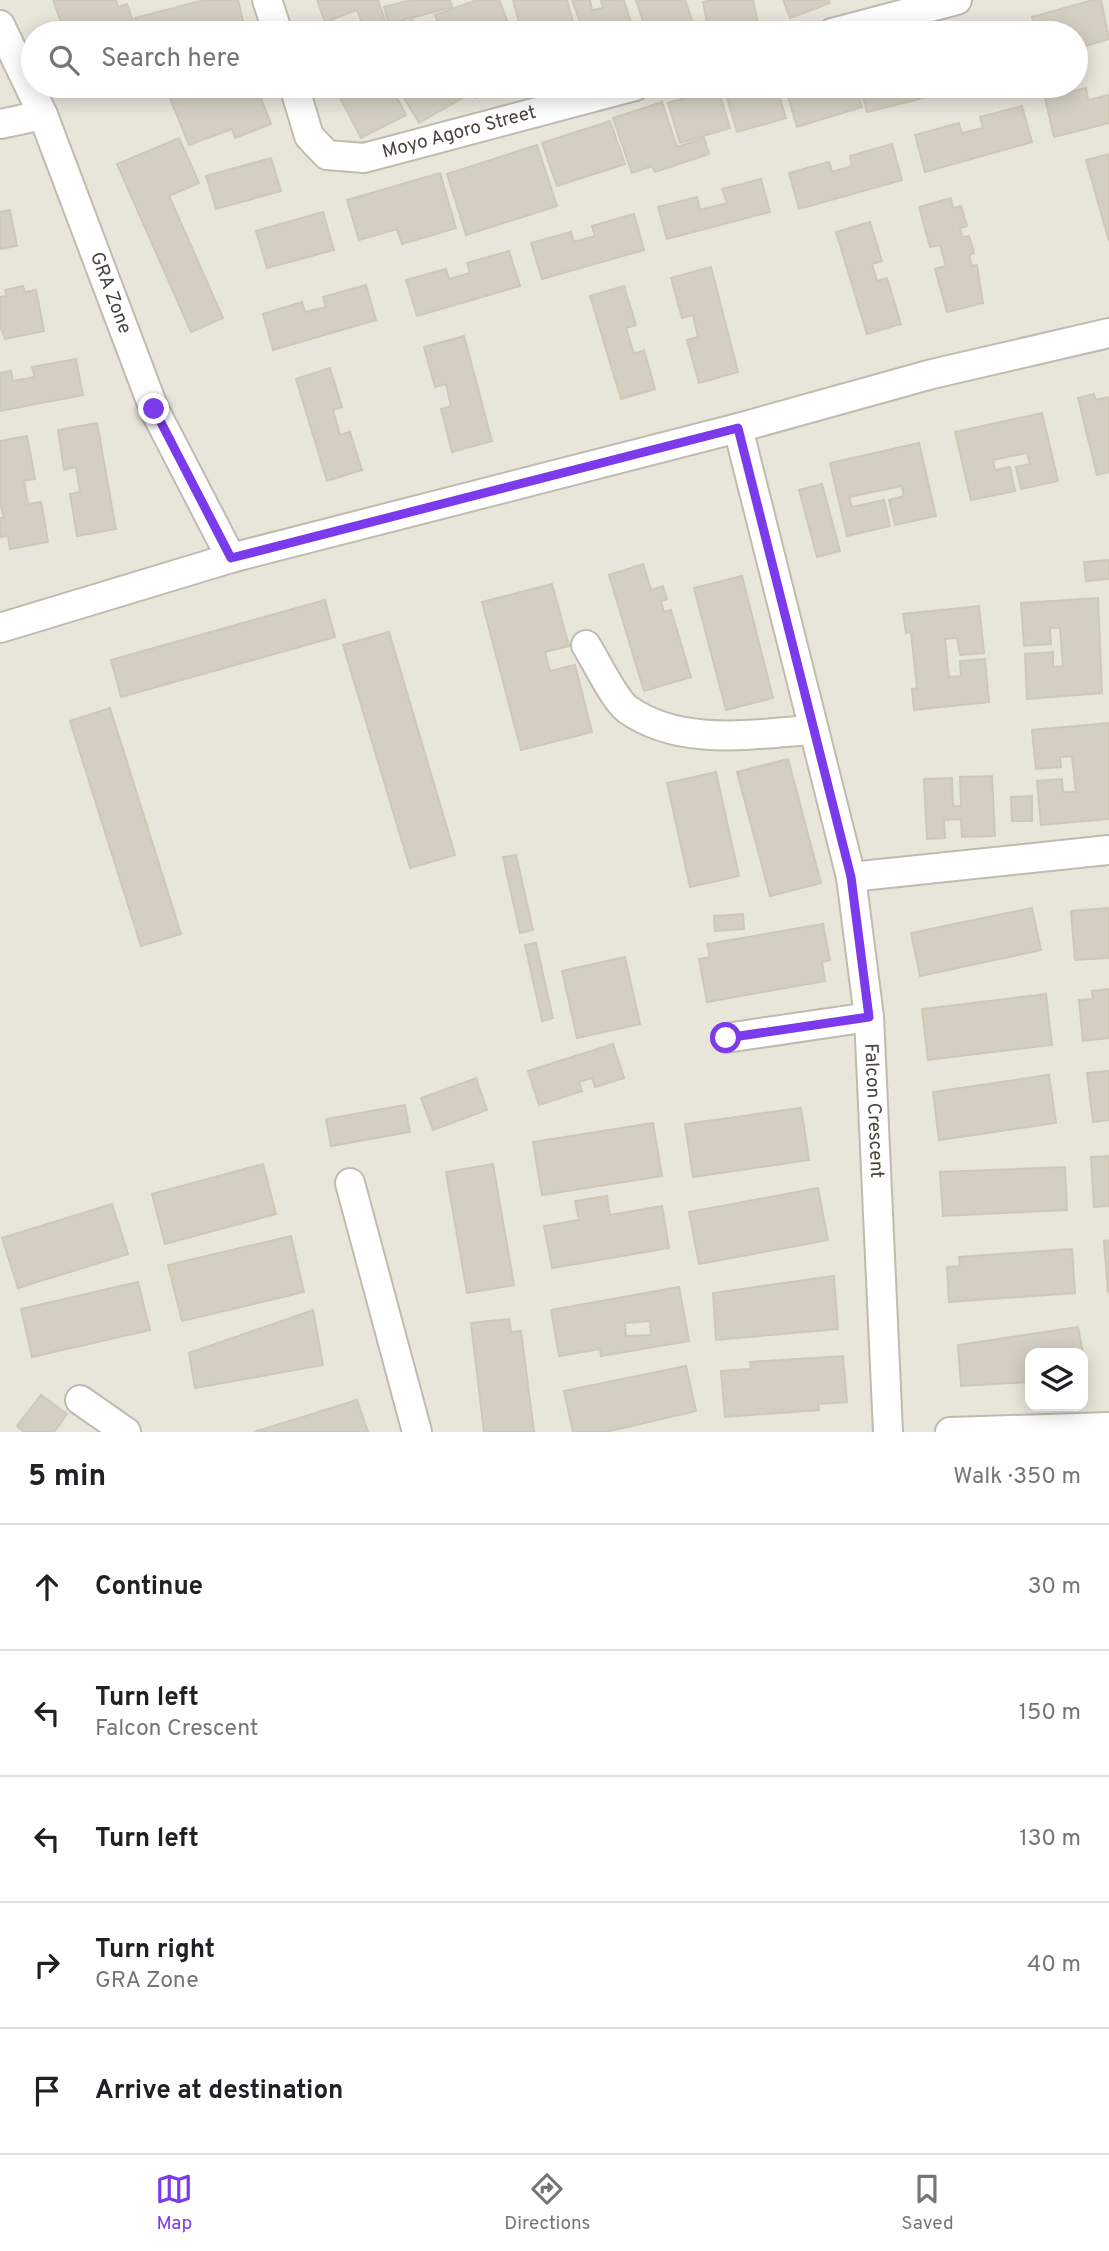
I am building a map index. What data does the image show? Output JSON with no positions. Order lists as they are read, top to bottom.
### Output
{
  "streets": {
    "street": ["Moyo Agoro Street", "GRA Zone", "Falcon Crescent"]
  },
  "page": {
    "search": "Search here",
    "heading": ["5 min", "Walk · 350 m"],
    "list": [
      ["Continue", "30 m"],
      ["Turn left", "Falcon Crescent", "150 m"],
      ["Turn left", "130 m"],
      ["Turn right", "GRA Zone", "40 m"],
      "Arrive at destination"
    ],
    "nav": ["Map", "Directions", "Saved"]
  }
}
